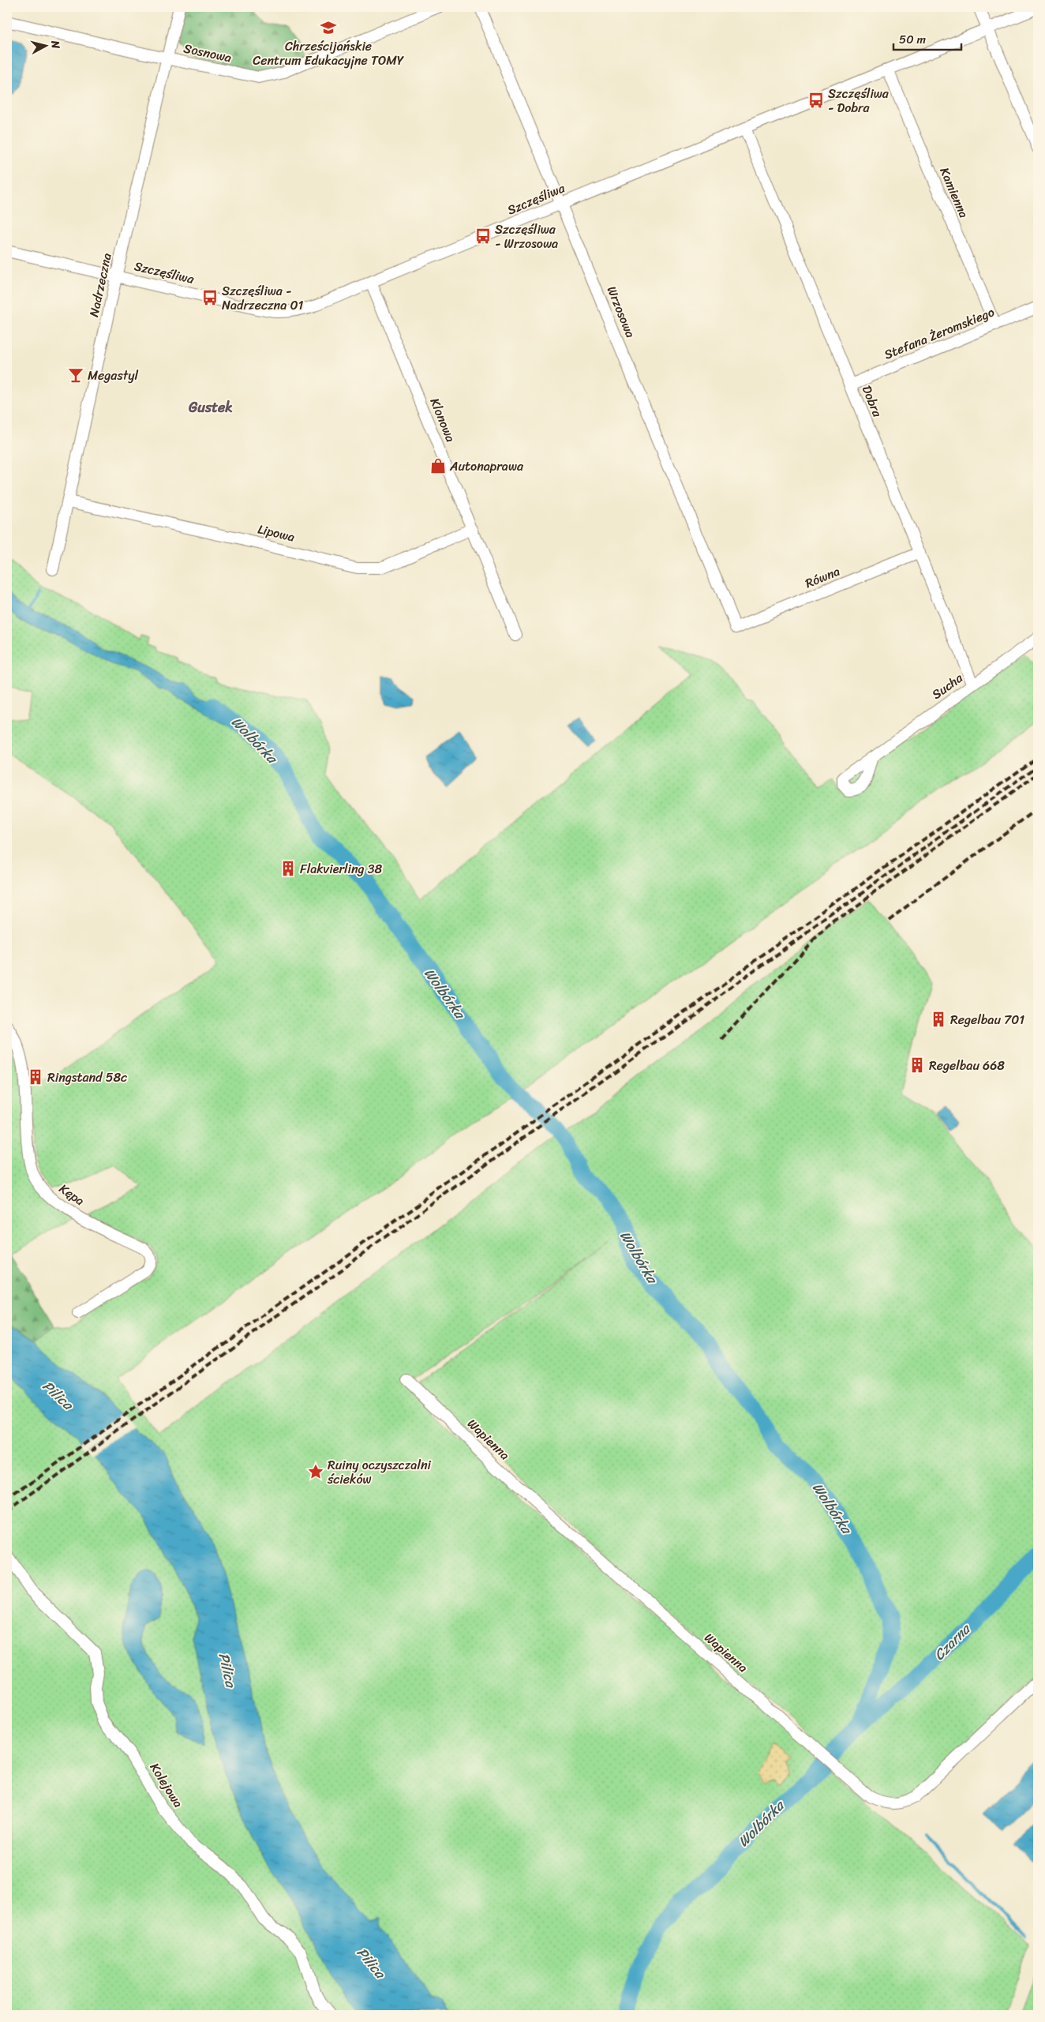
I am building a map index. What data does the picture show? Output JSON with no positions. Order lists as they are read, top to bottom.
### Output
{
  "streets": {
    "street": [
      "Sosnowa",
      "Kamienna",
      "Szczęśliwa",
      "Nadrzeczna",
      "Wrzosowa",
      "Stefana Żeromskiego",
      "Dobra",
      "Klonowa",
      "Lipowa",
      "Równa",
      "Sucha",
      "Kępa",
      "Wapienna",
      "Kolejowa"
    ]
  },
  "crossings": [
    ["Sosnowa", "Nadrzeczna"],
    ["Kamienna", "Szczęśliwa"],
    ["Kamienna", "Stefana Żeromskiego"],
    ["Szczęśliwa", "Nadrzeczna"],
    ["Szczęśliwa", "Wrzosowa"],
    ["Szczęśliwa", "Dobra"],
    ["Szczęśliwa", "Klonowa"],
    ["Nadrzeczna", "Lipowa"],
    ["Wrzosowa", "Równa"],
    ["Stefana Żeromskiego", "Dobra"],
    ["Dobra", "Równa"],
    ["Dobra", "Sucha"],
    ["Klonowa", "Lipowa"]
  ],
  "districts": ["Gustek"],
  "water": ["Wolbórka", "Pilica", "Czarna"],
  "places": {
    "school or university": ["Chrześcijańskie Centrum Edukacyjne TOMY"],
    "bus stop": ["Szczęśliwa - Dobra", "Szczęśliwa - Wrzosowa", "Szczęśliwa - Nadrzeczna 01"],
    "bar": ["Megastyl"],
    "shop": ["Autonaprawa"],
    "building": [
      "Flakvierling 38",
      "Regelbau 701",
      "Regelbau 668",
      "Ringstand 58c"
    ],
    "place": ["Ruiny oczyszczalni ścieków"]
  },
  "scale_bar": "50 m",
  "north": "right"
}
